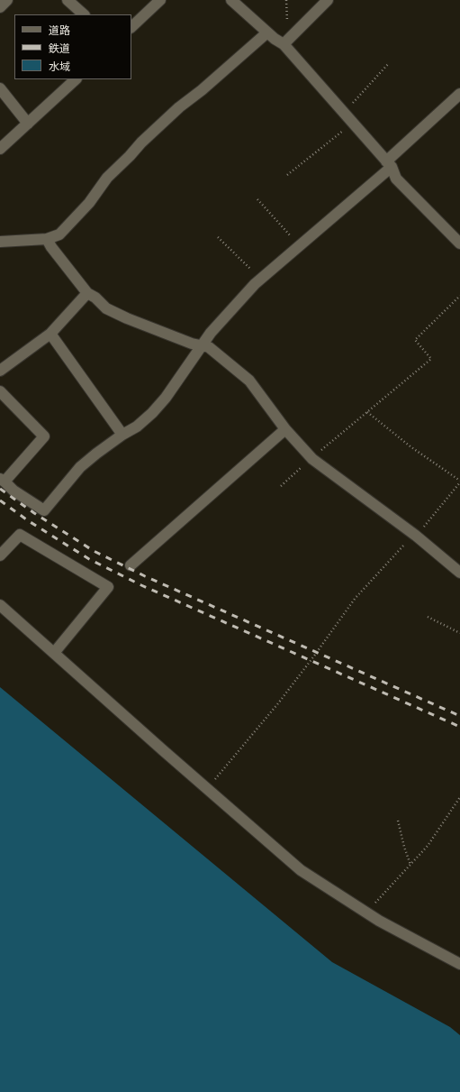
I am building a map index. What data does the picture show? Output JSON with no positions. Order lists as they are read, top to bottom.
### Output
{
  "legend": ["道路", "鉄道", "水域"]
}
